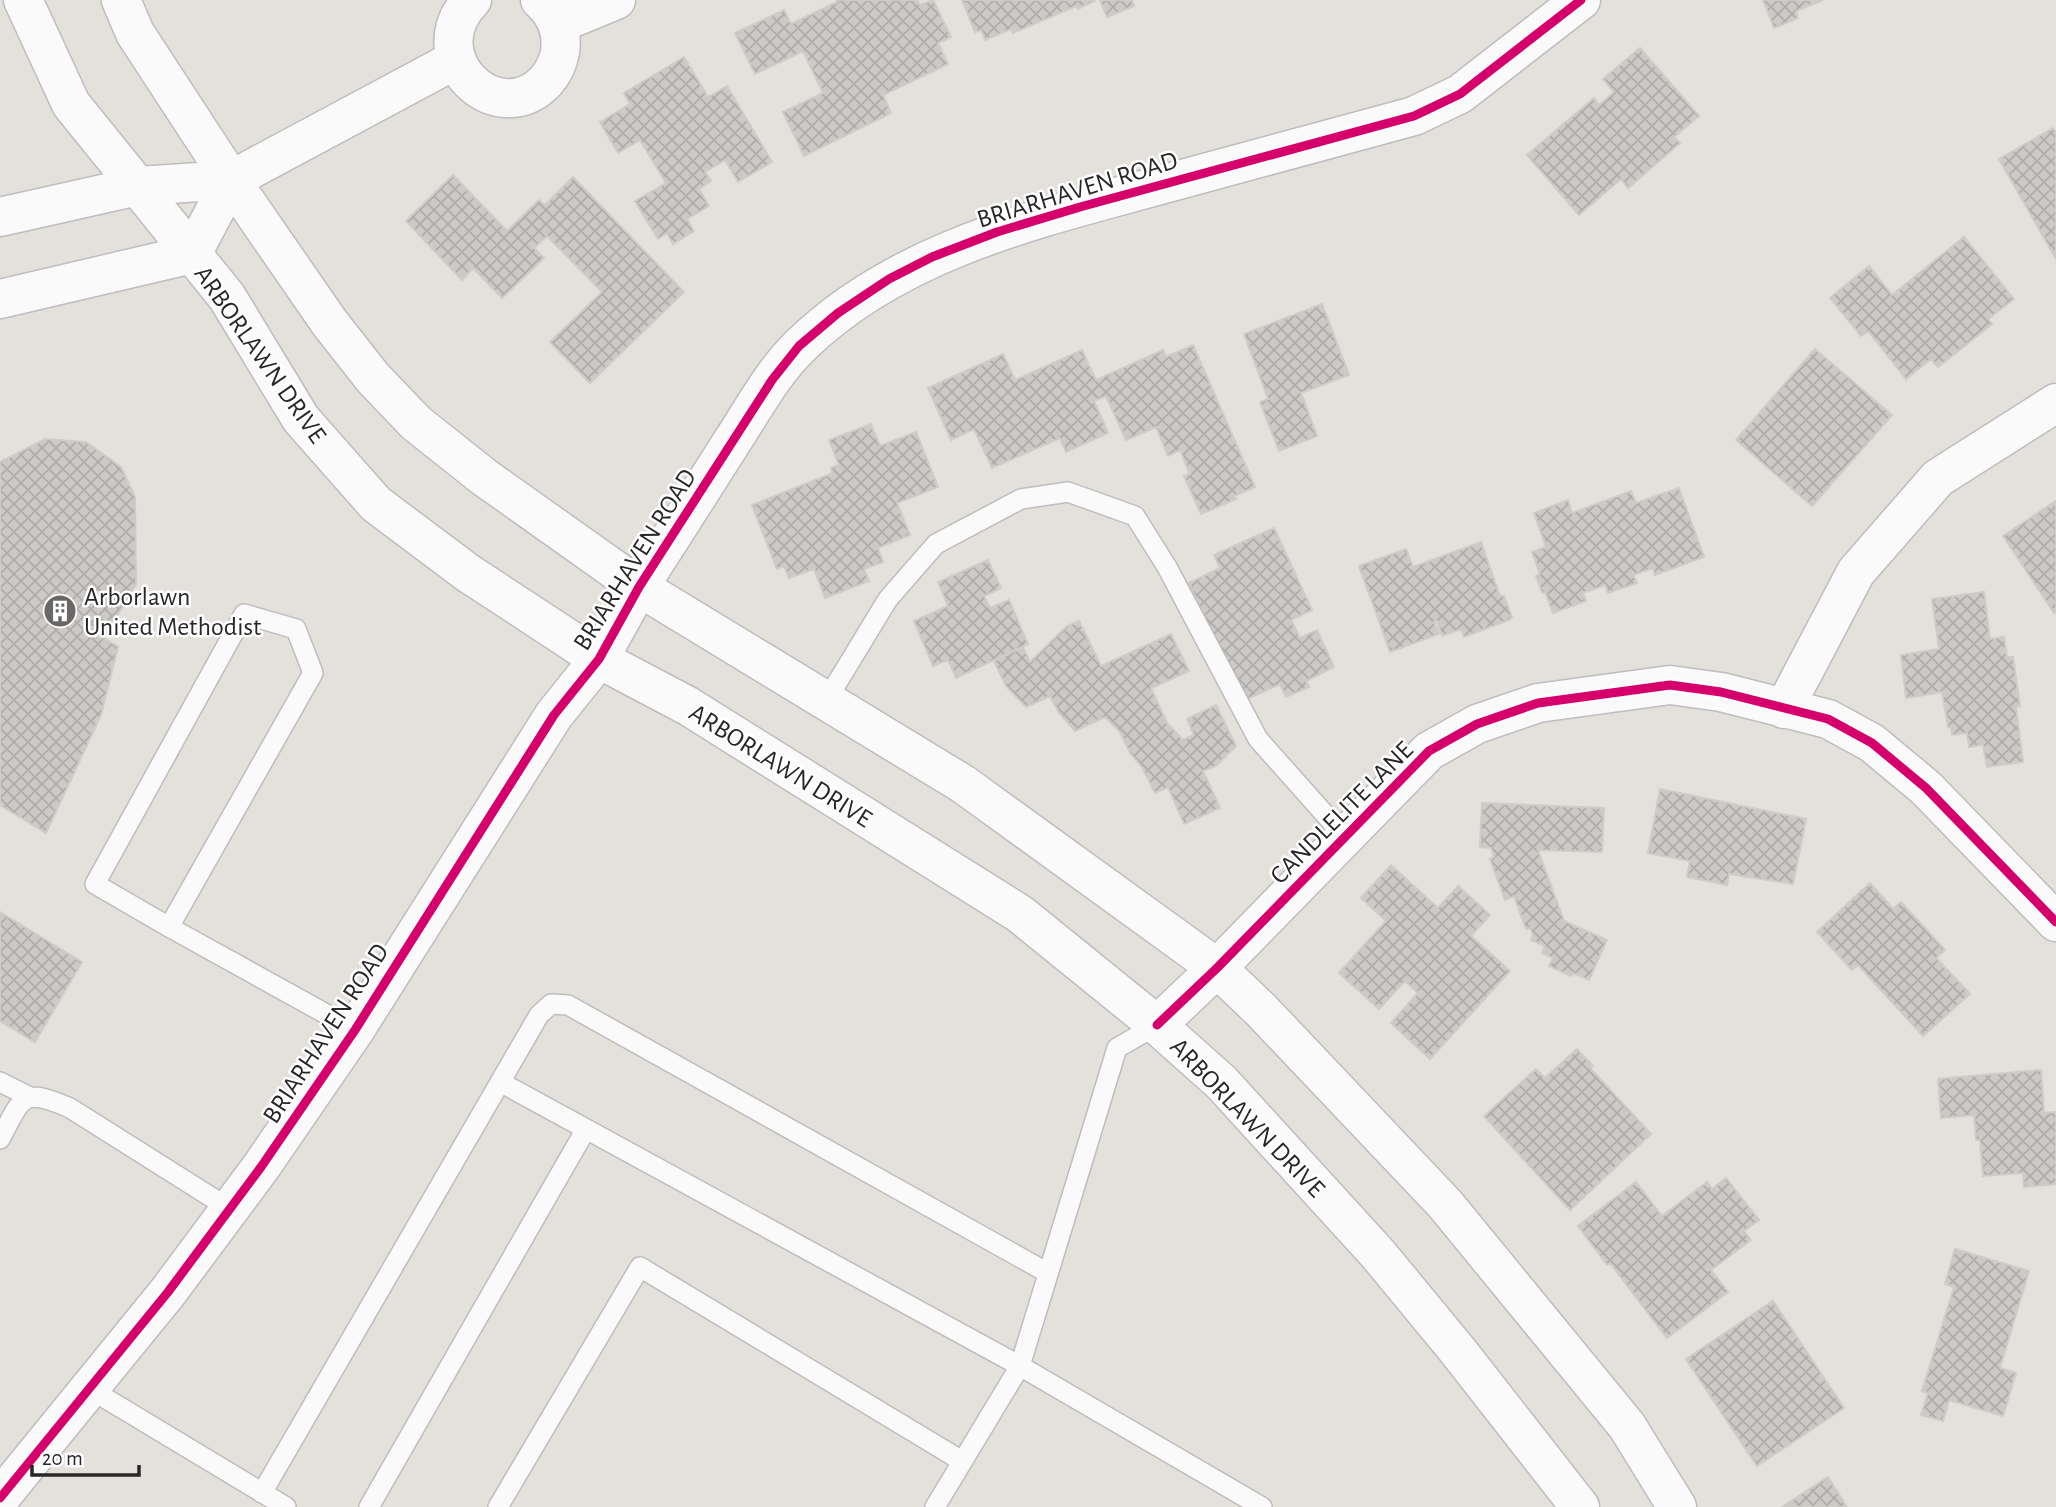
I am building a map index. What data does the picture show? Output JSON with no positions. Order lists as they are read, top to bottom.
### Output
{
  "streets": {
    "street": ["BRIARHAVEN ROAD", "ARBORLAWN DRIVE", "CANDLELITE LANE"]
  },
  "crossings": [
    ["BRIARHAVEN ROAD", "ARBORLAWN DRIVE"],
    ["ARBORLAWN DRIVE", "CANDLELITE LANE"]
  ],
  "places": {
    "building": ["Arborlawn United Methodist"]
  },
  "scale_bar": "20 m"
}
